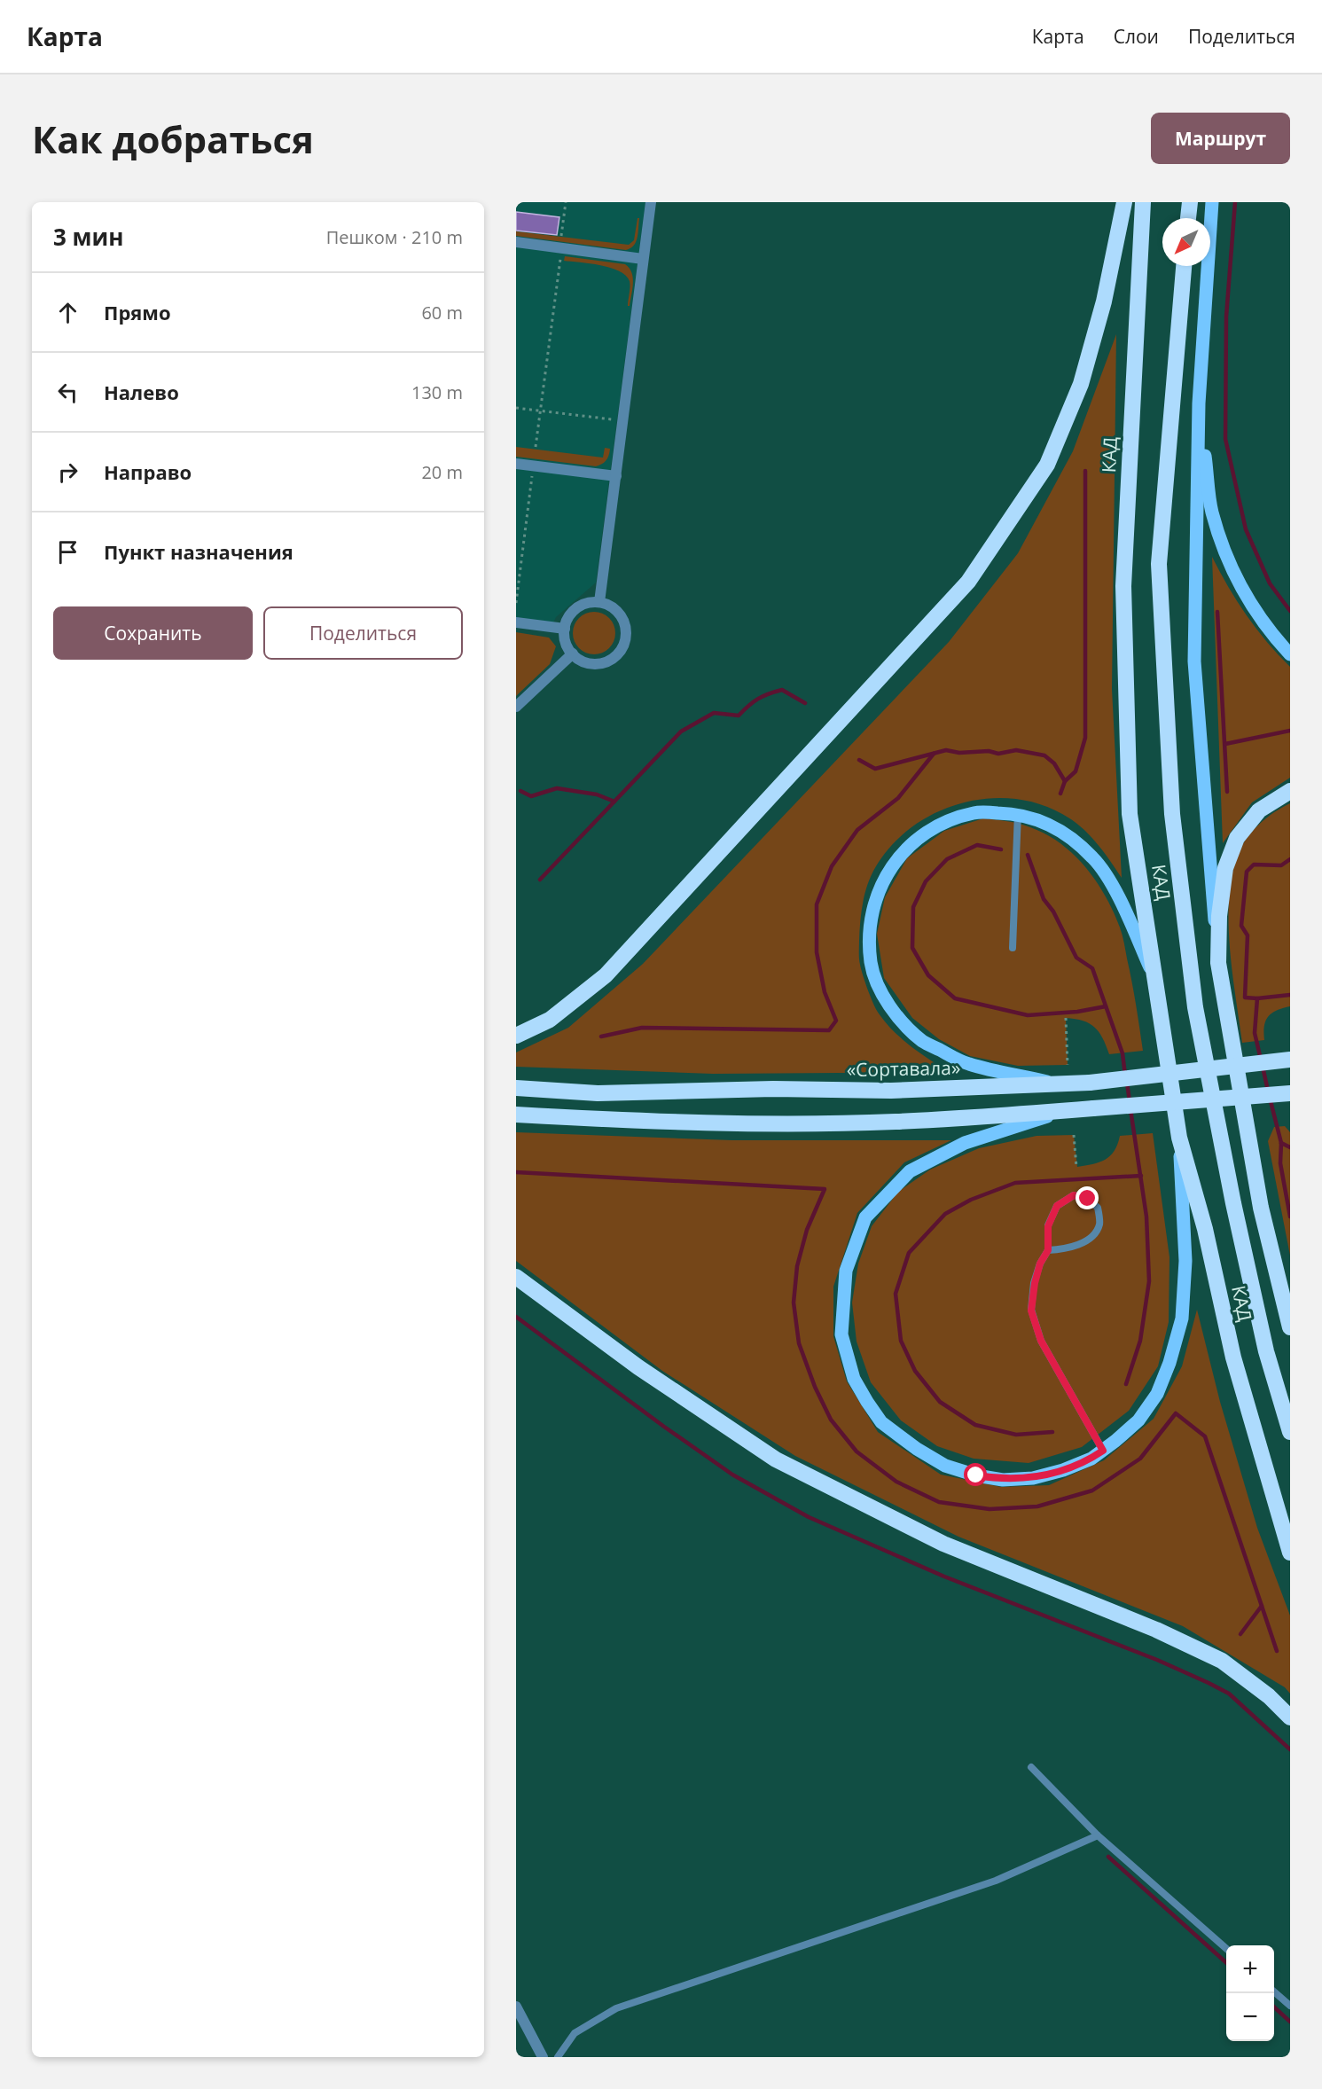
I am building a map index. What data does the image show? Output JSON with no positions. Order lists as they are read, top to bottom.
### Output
{
  "streets": {
    "highway": ["КАД", "«Сортавала»"]
  },
  "north": "bottom left",
  "page": {
    "header": "Карта",
    "nav": ["Карта", "Слои", "Поделиться"],
    "buttons": [
      "Маршрут",
      ["Сохранить", "Поделиться"]
    ],
    "title": "Как добраться",
    "heading": ["3 мин", "Пешком · 210 m"],
    "list": [
      ["Прямо", "60 m"],
      ["Налево", "130 m"],
      ["Направо", "20 m"],
      "Пункт назначения"
    ],
    "map_buttons": ["+", "−"]
  }
}
